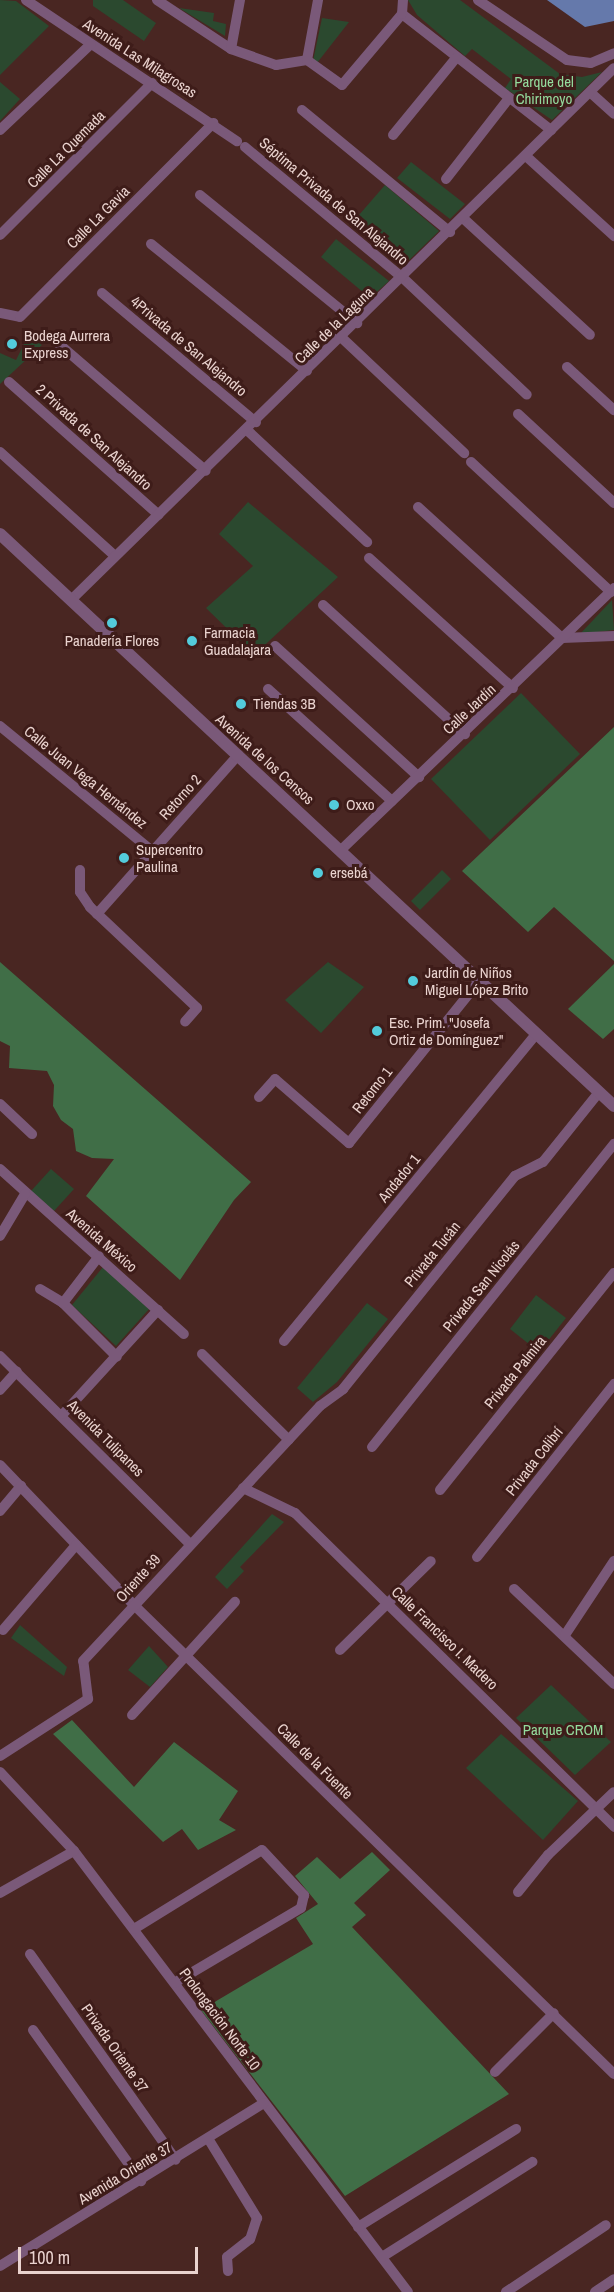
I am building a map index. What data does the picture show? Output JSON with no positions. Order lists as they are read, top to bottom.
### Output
{
  "streets": {
    "street": [
      "Avenida Las Milagrosas",
      "Calle La Quemada",
      "Séptima Privada de San Alejandro",
      "Calle La Gavia",
      "Calle de la Laguna",
      "4Privada de San Alejandro",
      "2 Privada de San Alejandro",
      "Calle Jardín",
      "Avenida de los Censos",
      "Calle Juan Vega Hernández",
      "Retorno 2",
      "Retorno 1",
      "Andador 1",
      "Avenida México",
      "Privada Tucán",
      "Privada San Nicolás",
      "Privada Palmira",
      "Avenida Tulipanes",
      "Privada Colibrí",
      "Oriente 39",
      "Calle Francisco I. Madero",
      "Calle de la Fuente",
      "Prolongación Norte 10",
      "Privada Oriente 37",
      "Avenida Oriente 37"
    ]
  },
  "crossings": [
    ["Avenida Las Milagrosas", "Calle La Quemada"],
    ["Avenida Las Milagrosas", "Séptima Privada de San Alejandro"],
    ["Avenida Las Milagrosas", "Calle La Gavia"],
    ["Séptima Privada de San Alejandro", "Calle de la Laguna"],
    ["Calle de la Laguna", "4Privada de San Alejandro"],
    ["Calle de la Laguna", "2 Privada de San Alejandro"],
    ["Calle de la Laguna", "Avenida de los Censos"],
    ["Calle Jardín", "Avenida de los Censos"],
    ["Avenida de los Censos", "Retorno 2"],
    ["Avenida de los Censos", "Retorno 1"],
    ["Avenida de los Censos", "Andador 1"],
    ["Avenida de los Censos", "Privada Tucán"],
    ["Calle Juan Vega Hernández", "Retorno 2"],
    ["Privada Tucán", "Oriente 39"],
    ["Privada Tucán", "Calle Francisco I. Madero"],
    ["Avenida Tulipanes", "Oriente 39"],
    ["Oriente 39", "Calle Francisco I. Madero"],
    ["Oriente 39", "Calle de la Fuente"],
    ["Prolongación Norte 10", "Avenida Oriente 37"],
    ["Privada Oriente 37", "Avenida Oriente 37"]
  ],
  "parks": ["Parque del Chirimoyo", "Parque CROM"],
  "places": [
    "Bodega Aurrera Express",
    "Panadería Flores",
    "Farmacia Guadalajara",
    "Tiendas 3B",
    "Oxxo",
    "Supercentro Paulina",
    "ersebá",
    "Jardín de Niños Miguel López Brito",
    "Esc. Prim. \"Josefa Ortiz de Domínguez\""
  ],
  "scale_bar": "100 m"
}
